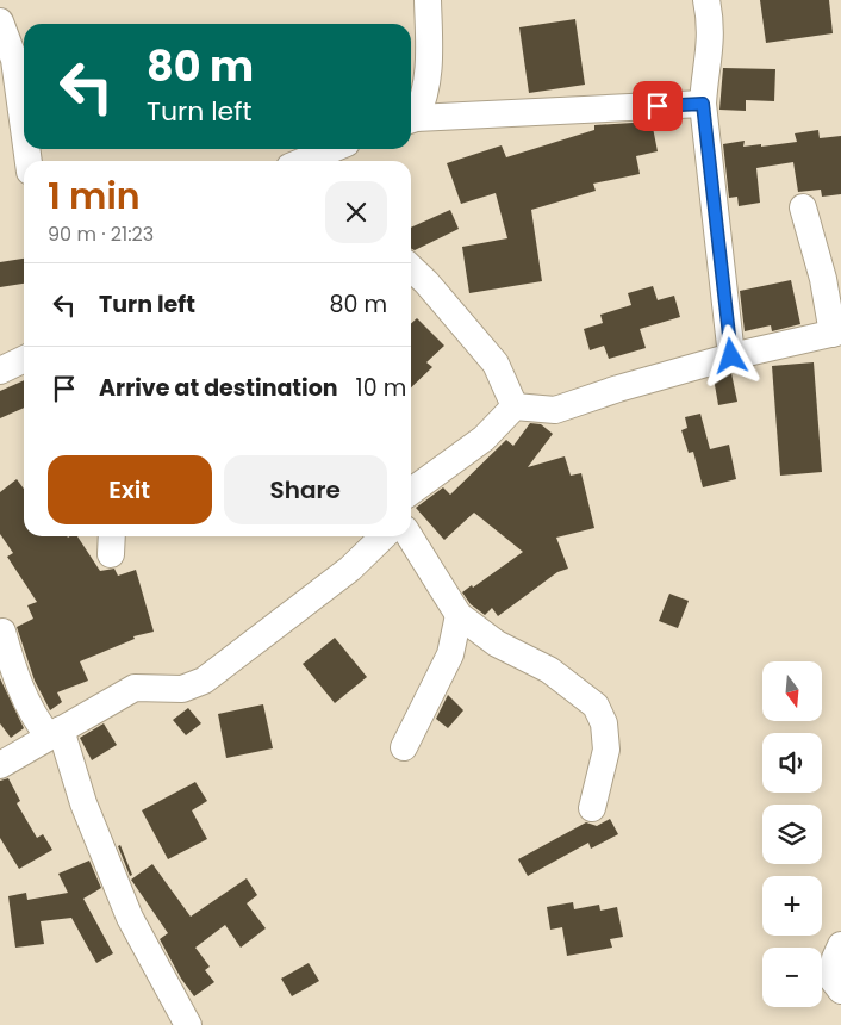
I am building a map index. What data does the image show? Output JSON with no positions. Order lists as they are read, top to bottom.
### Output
{
  "north": "bottom",
  "page": {
    "turn": ["80 m", "Turn left"],
    "heading": ["1 min", "90 m · 21:23"],
    "list": [
      {
        "name": "Turn left",
        "value": "80 m"
      },
      {
        "name": "Arrive at destination",
        "value": "10 m"
      }
    ],
    "buttons": ["Exit", "Share"],
    "map_buttons": ["+", "−"]
  }
}
